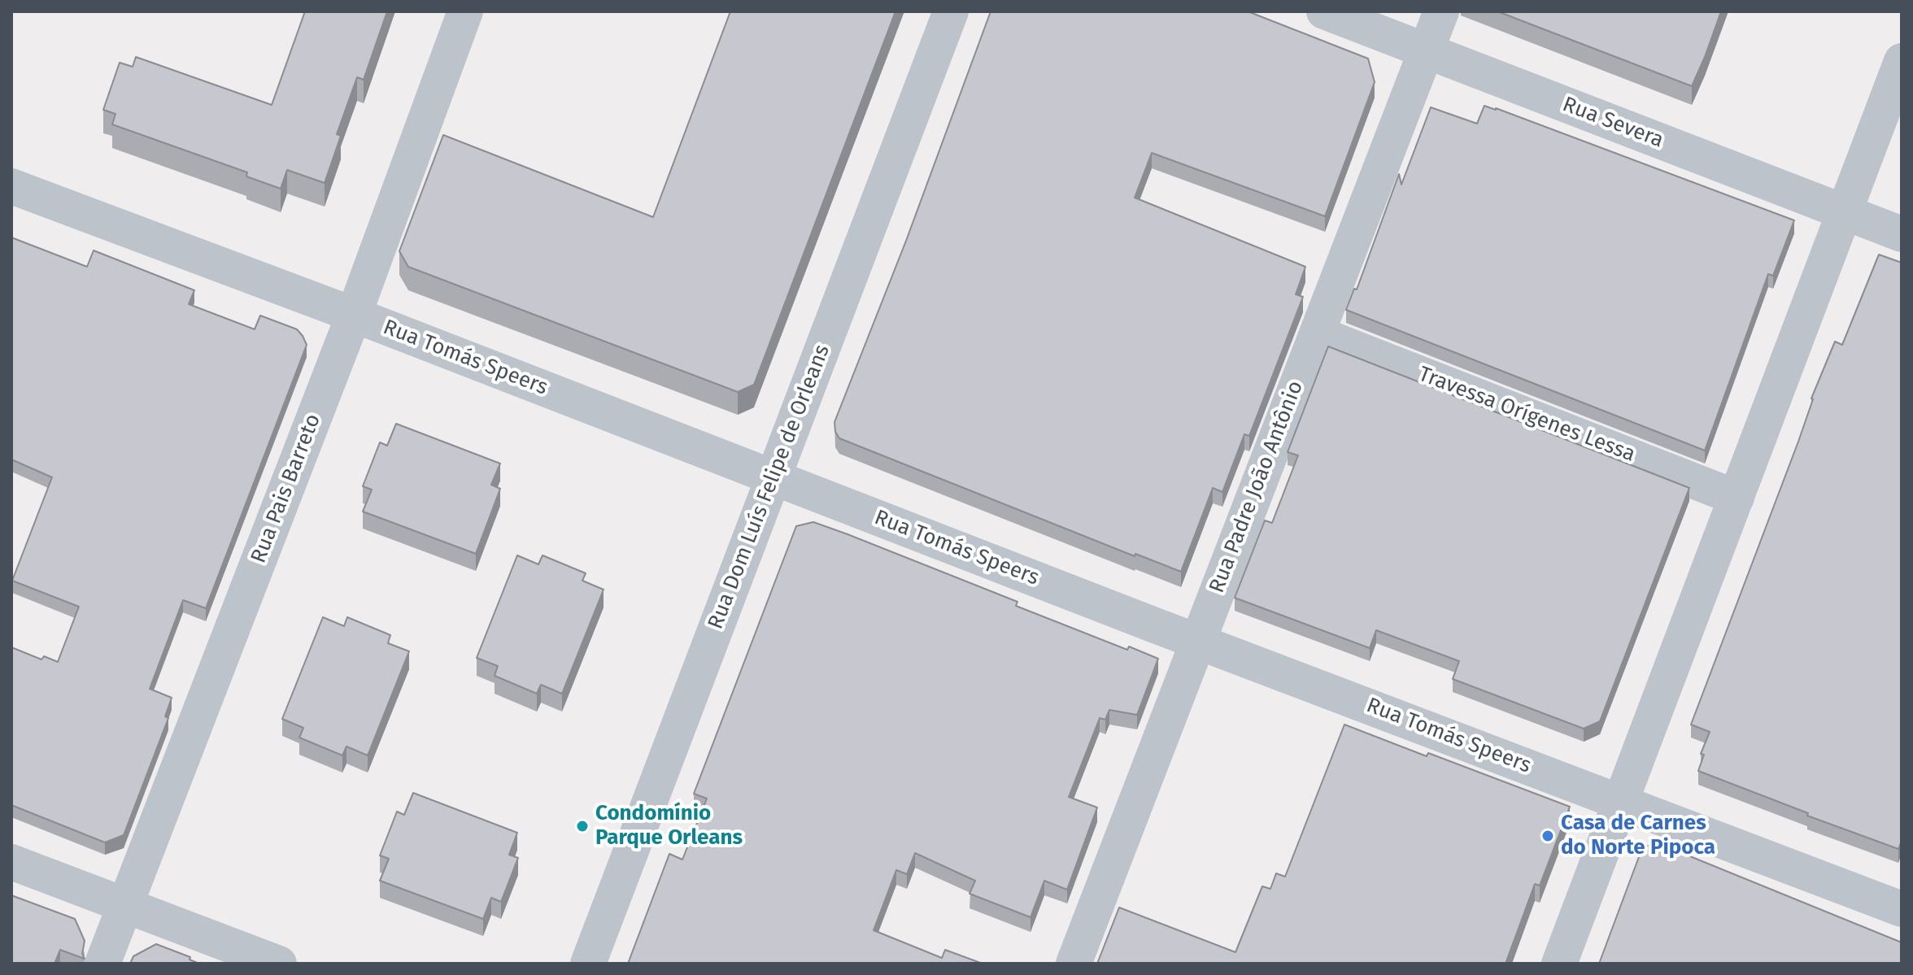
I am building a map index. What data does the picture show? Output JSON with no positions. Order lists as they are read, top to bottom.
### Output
{
  "streets": {
    "street": [
      "Rua Severa",
      "Rua Tomás Speers",
      "Travessa Orígenes Lessa",
      "Rua Dom Luís Felipe de Orleans",
      "Rua Padre João Antônio",
      "Rua Pais Barreto"
    ]
  },
  "crossings": [
    ["Rua Severa", "Rua Padre João Antônio"],
    ["Rua Tomás Speers", "Rua Dom Luís Felipe de Orleans"],
    ["Rua Tomás Speers", "Rua Padre João Antônio"],
    ["Rua Tomás Speers", "Rua Pais Barreto"],
    ["Travessa Orígenes Lessa", "Rua Padre João Antônio"]
  ],
  "places": ["Condomínio Parque Orleans", "Casa de Carnes do Norte Pipoca"]
}
